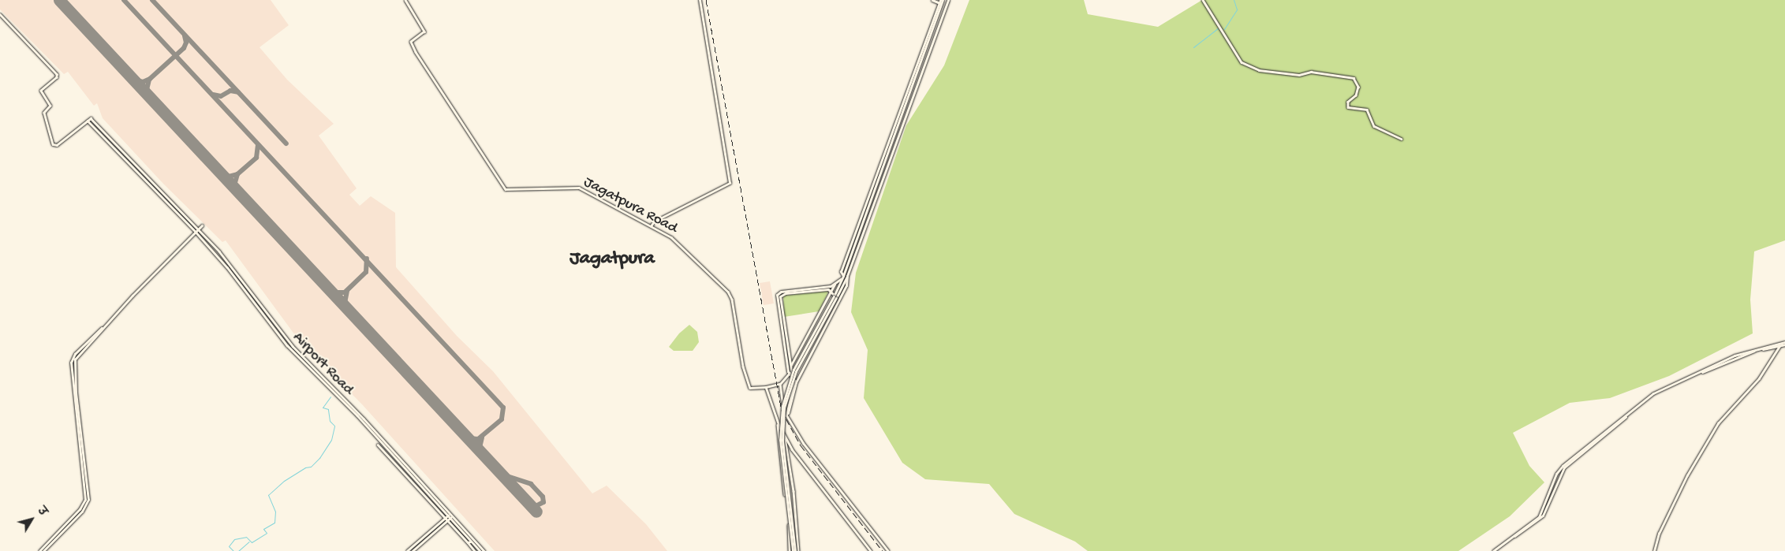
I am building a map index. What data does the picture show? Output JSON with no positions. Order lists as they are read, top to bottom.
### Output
{
  "streets": {
    "street": ["Jagatpura Road", "Airport Road"]
  },
  "districts": ["Jagatpura"],
  "north": "top right"
}
